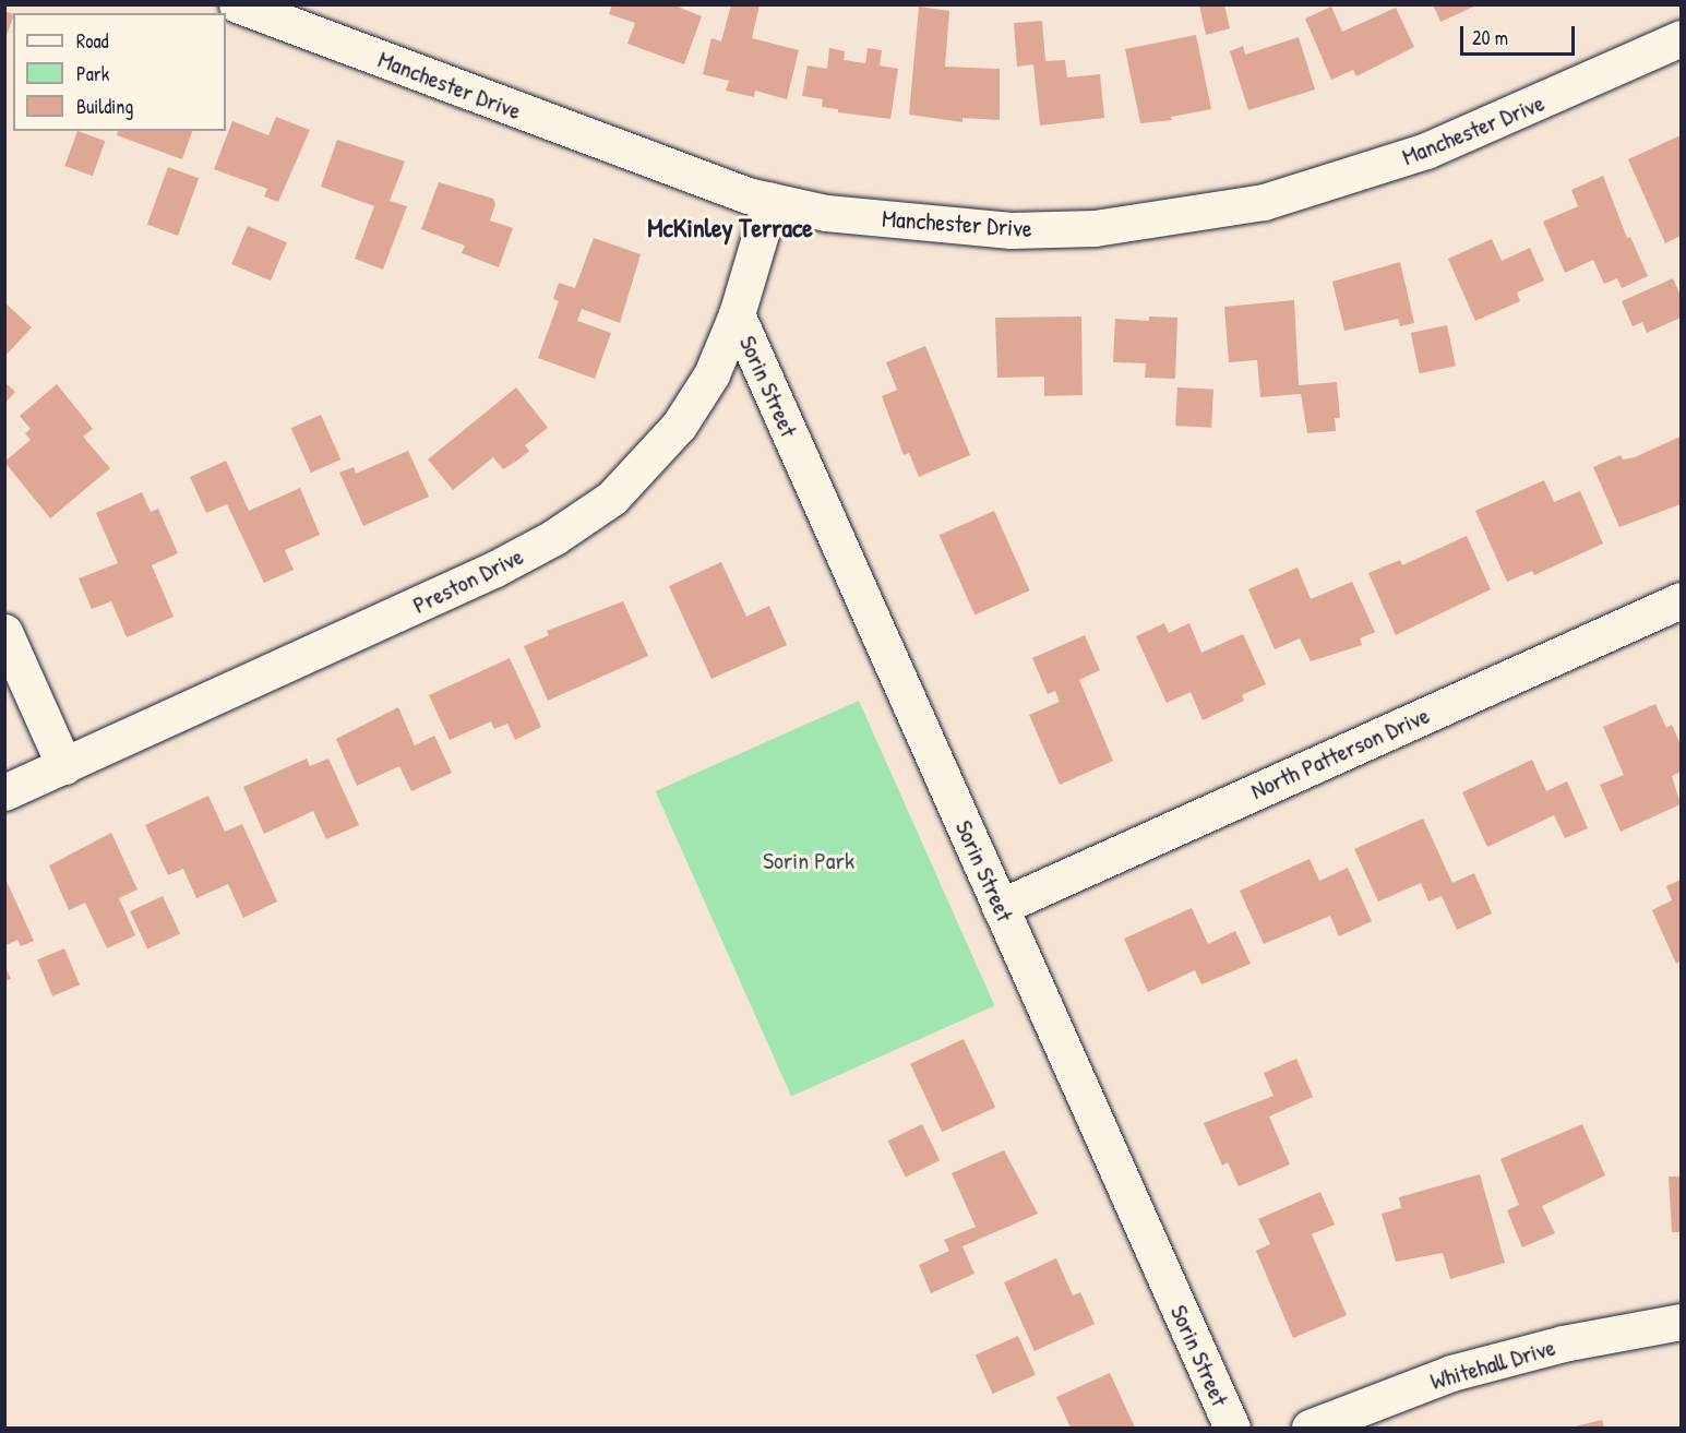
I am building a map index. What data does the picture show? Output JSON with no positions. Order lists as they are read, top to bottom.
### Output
{
  "streets": {
    "street": [
      "Manchester Drive",
      "Sorin Street",
      "Preston Drive",
      "North Patterson Drive",
      "Whitehall Drive"
    ]
  },
  "crossings": [
    ["Manchester Drive", "Preston Drive"],
    ["Sorin Street", "Preston Drive"],
    ["Sorin Street", "North Patterson Drive"]
  ],
  "districts": ["McKinley Terrace"],
  "parks": ["Sorin Park"],
  "legend": ["Road", "Park", "Building"],
  "scale_bar": "20 m"
}
